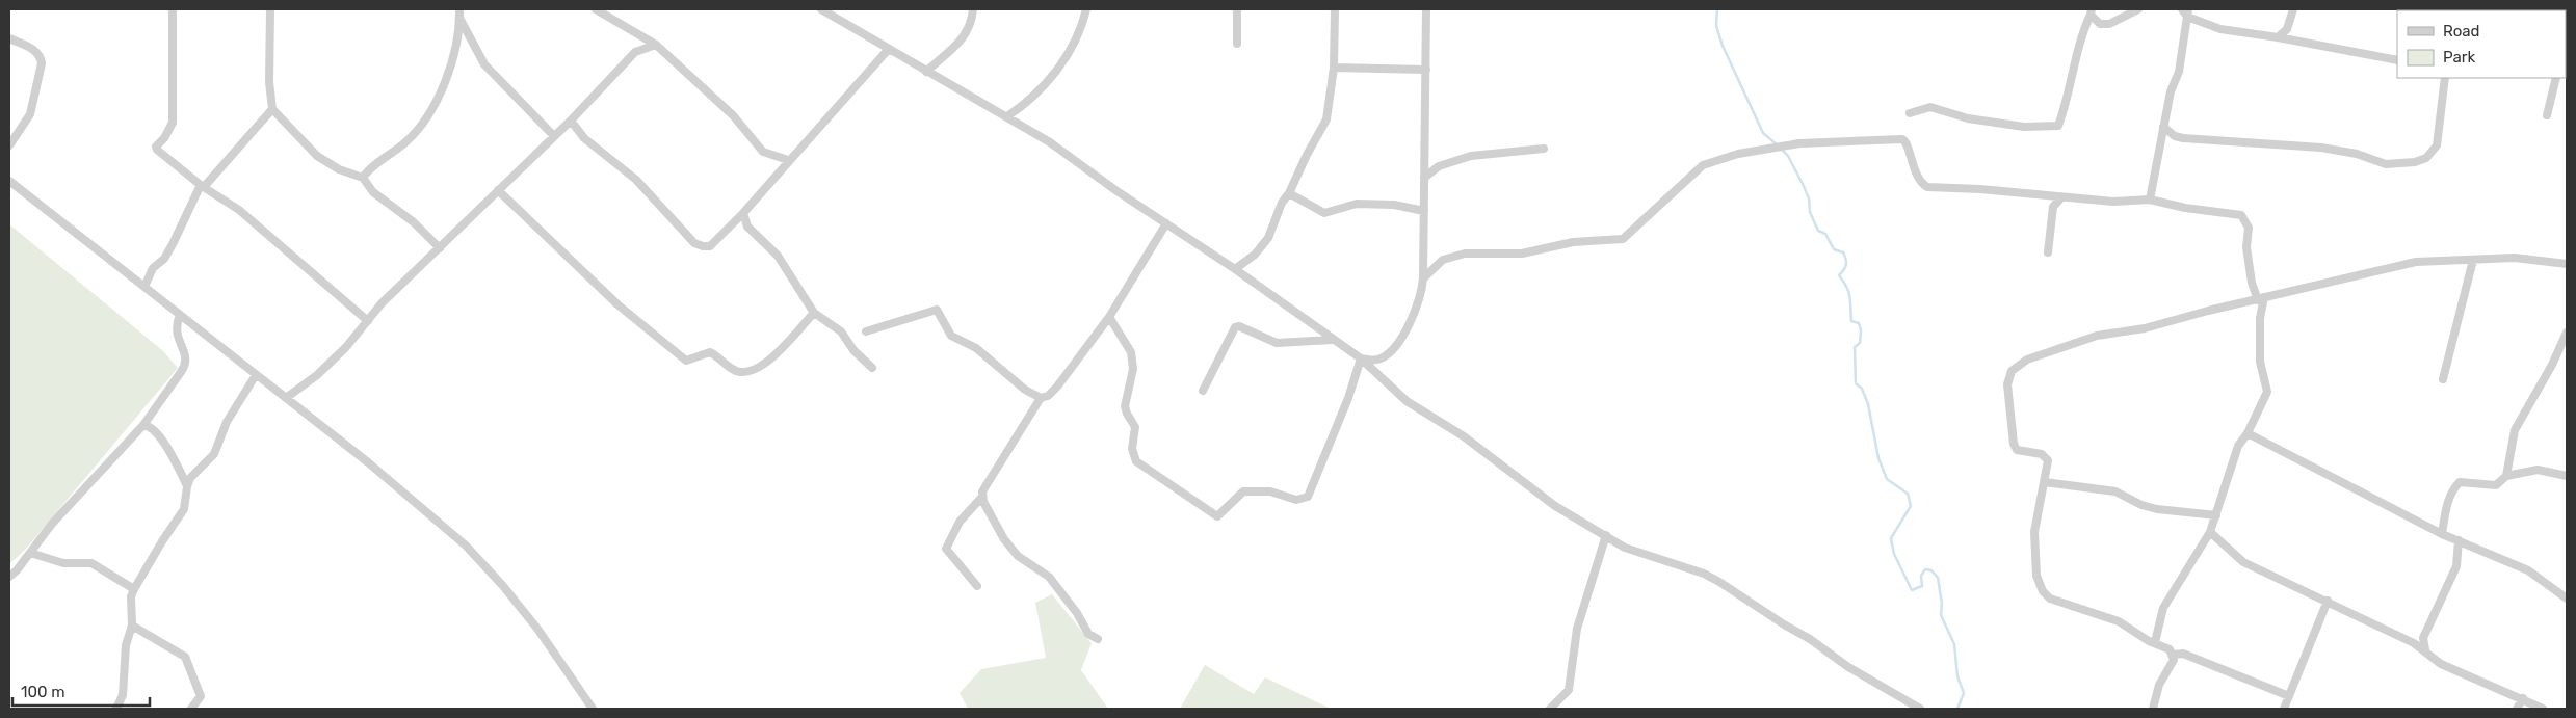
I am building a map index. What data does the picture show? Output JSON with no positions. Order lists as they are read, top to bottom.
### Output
{
  "legend": ["Road", "Park"],
  "scale_bar": "100 m"
}
